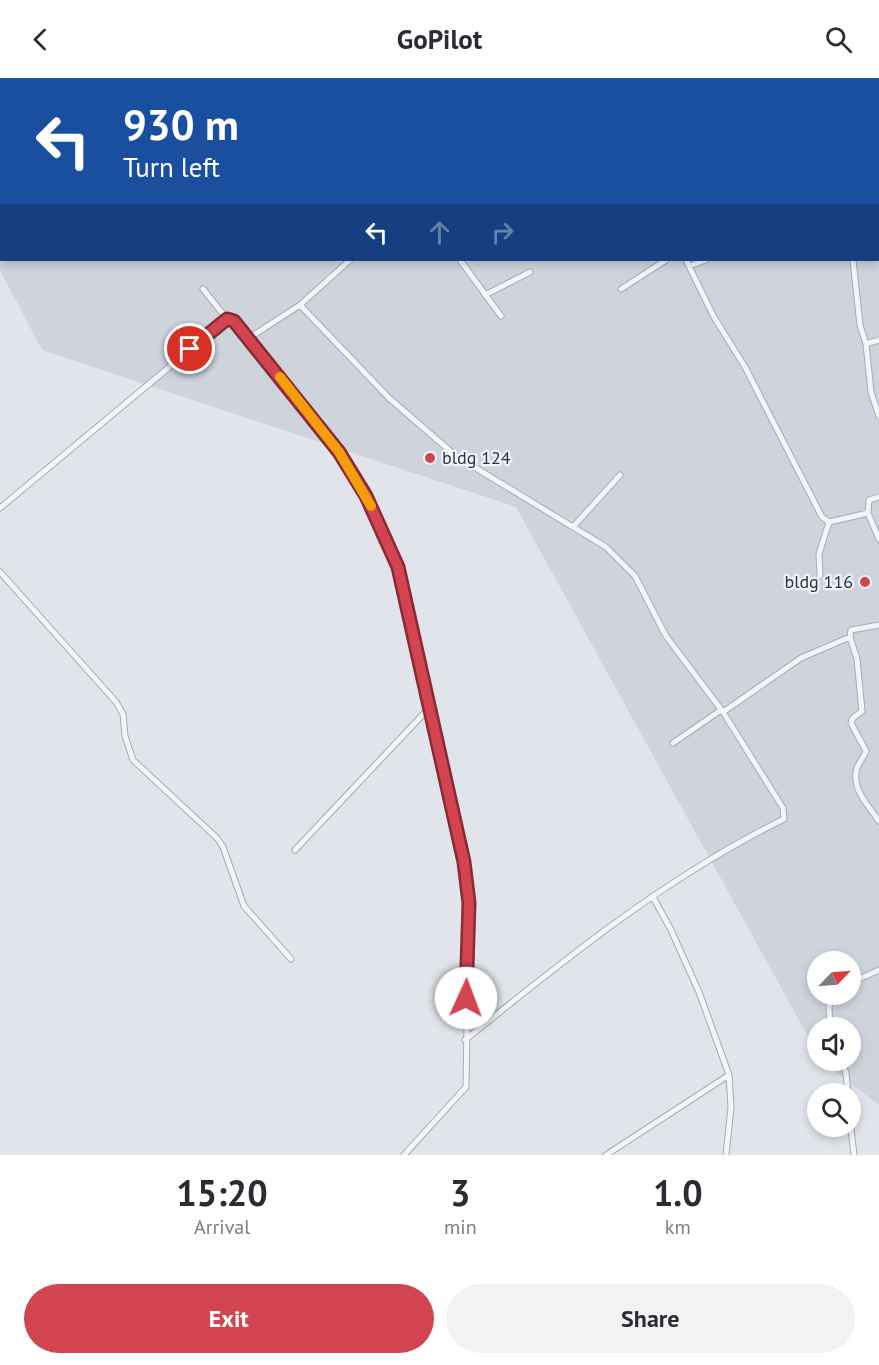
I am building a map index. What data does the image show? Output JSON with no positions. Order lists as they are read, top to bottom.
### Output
{
  "places": ["bldg 124", "bldg 116"],
  "north": "top right",
  "page": {
    "header": "GoPilot",
    "turn": ["930 m", "Turn left"],
    "eta": [
      "15:20",
      "Arrival",
      "3",
      "min",
      "1.0",
      "km"
    ],
    "buttons": ["Exit", "Share"]
  }
}
